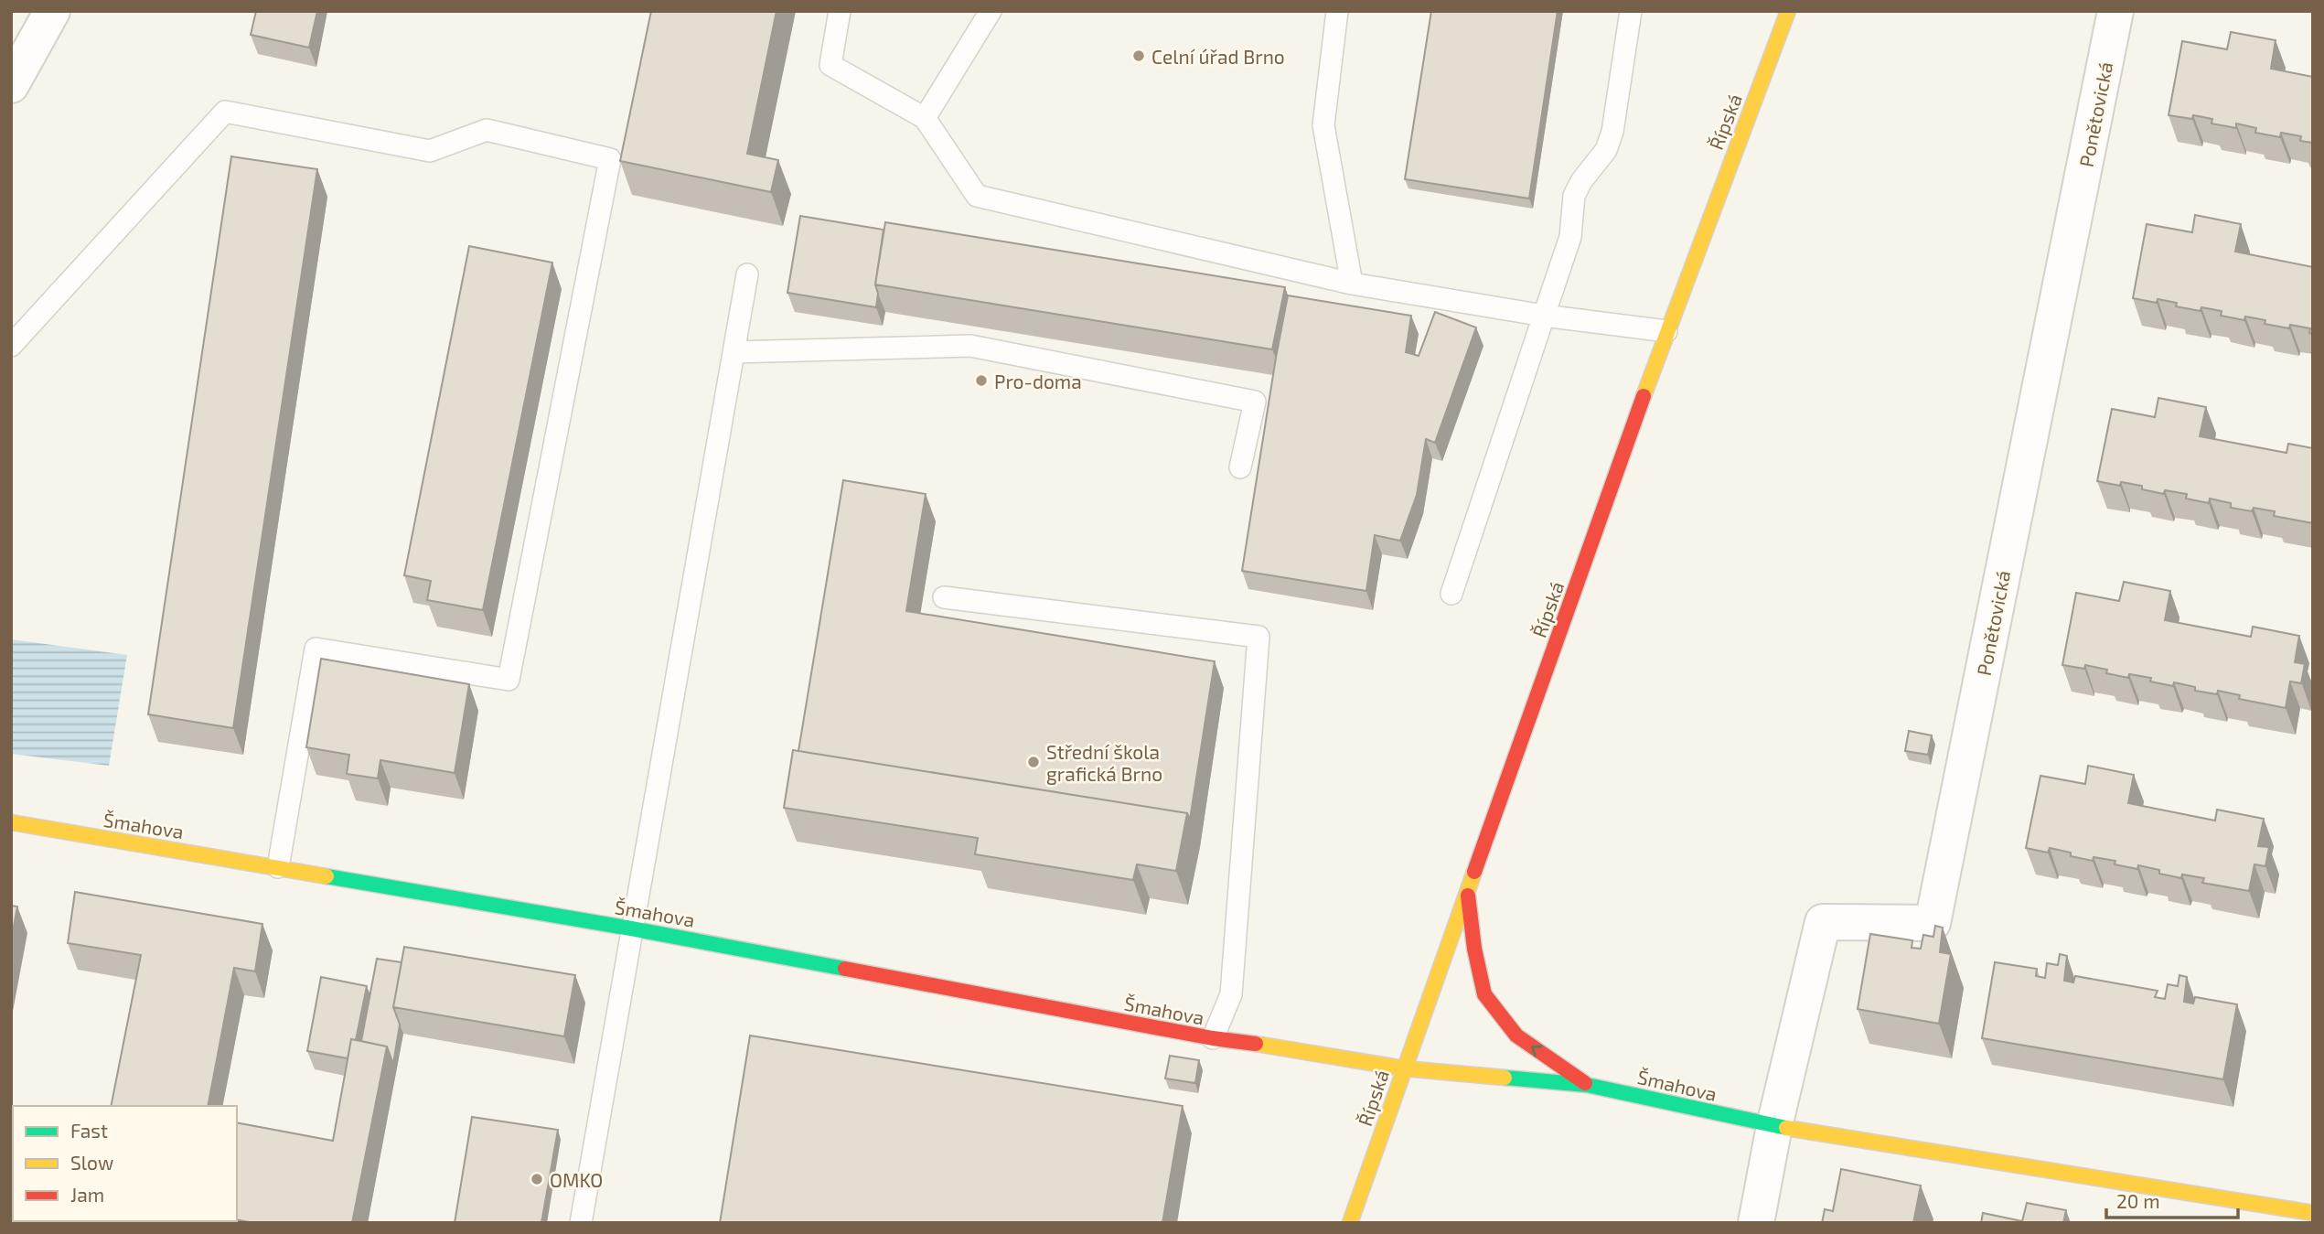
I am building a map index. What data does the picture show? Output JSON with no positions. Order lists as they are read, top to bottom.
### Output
{
  "streets": {
    "street": ["Ponětovická", "Řípská", "Šmahova"]
  },
  "crossings": [
    ["Ponětovická", "Šmahova"],
    ["Řípská", "Šmahova"]
  ],
  "places": [
    "Celní úřad Brno",
    "Pro-doma",
    "Střední škola grafická Brno",
    "OMKO"
  ],
  "legend": ["Fast", "Slow", "Jam"],
  "scale_bar": "20 m"
}
